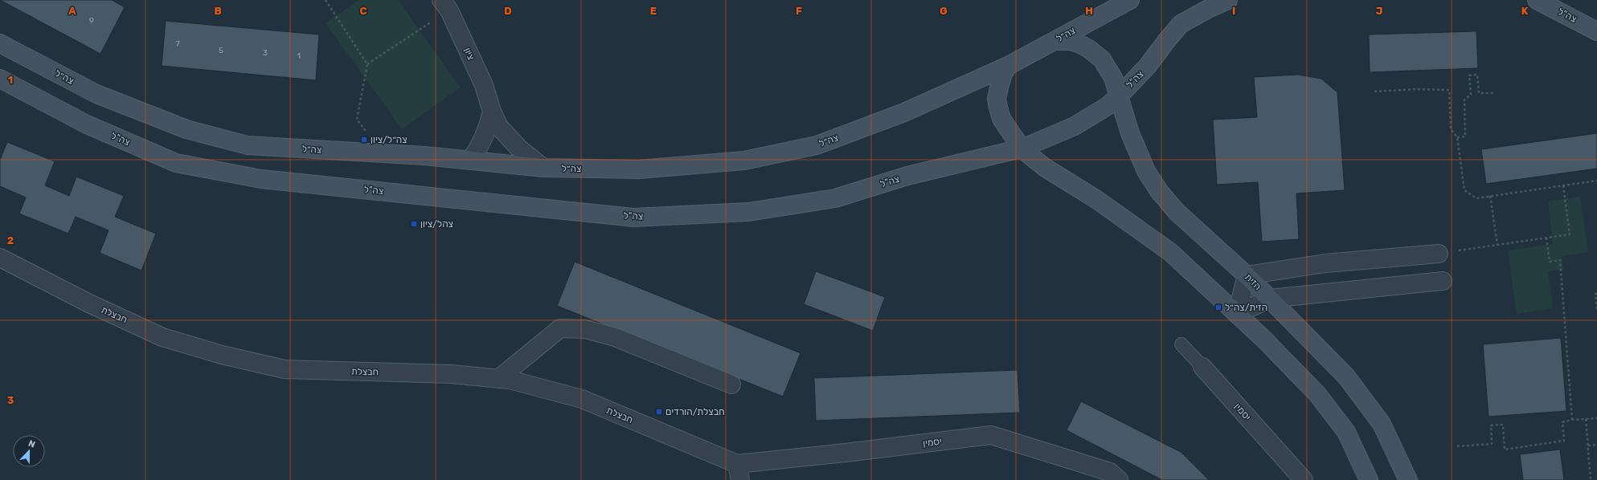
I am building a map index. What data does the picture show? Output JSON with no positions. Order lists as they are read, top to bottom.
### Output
{
  "streets": {
    "main road": ["צה\"ל", "צה״ל", "הזית"],
    "street": ["ציון", "חבצלת", "יסמין"]
  },
  "crossings": [
    ["צה\"ל", "צה״ל"],
    ["צה\"ל", "הזית"],
    ["צה״ל", "ציון"],
    ["צה״ל", "הזית"],
    ["חבצלת", "יסמין"]
  ],
  "places": {
    "transit": [
      "צה״ל/ציון",
      "צהל/ציון",
      "הזית/צה״ל",
      "חבצלת/הורדים"
    ]
  },
  "house_numbers": [
    "9",
    "7",
    "5",
    "3",
    "1"
  ],
  "north": "top",
  "grid": {
    "columns": [
      "A",
      "B",
      "C",
      "D",
      "E",
      "F",
      "G",
      "H",
      "I",
      "J",
      "K"
    ],
    "rows": ["1", "2", "3"]
  }
}
